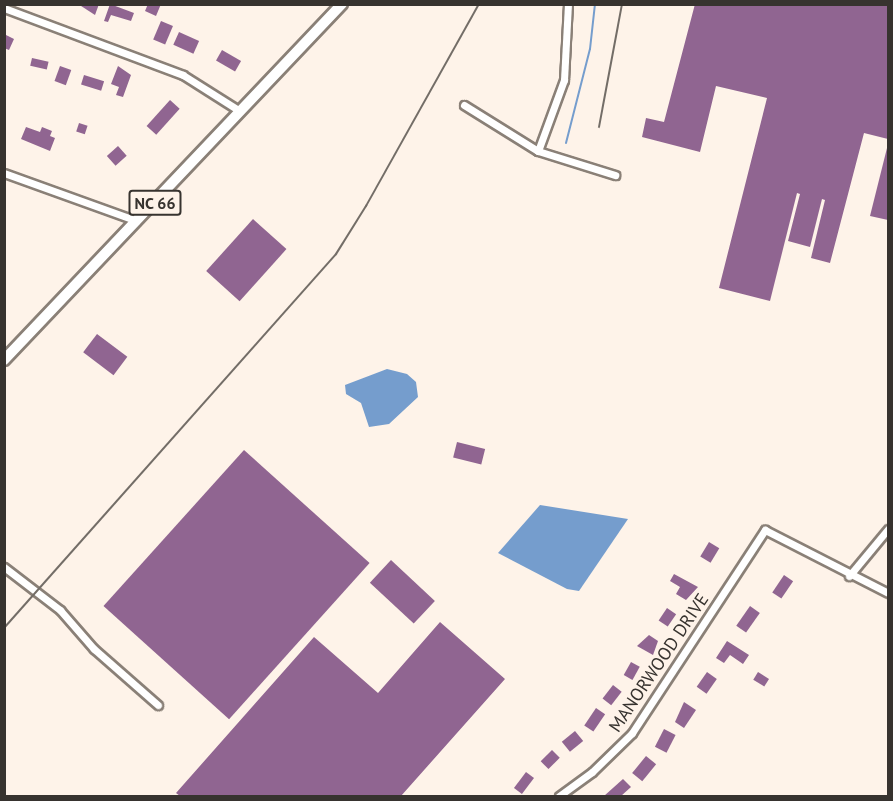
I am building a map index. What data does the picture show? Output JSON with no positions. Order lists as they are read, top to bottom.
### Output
{
  "streets": {
    "main road": ["NC 66"],
    "street": ["MANORWOOD DRIVE"]
  }
}
